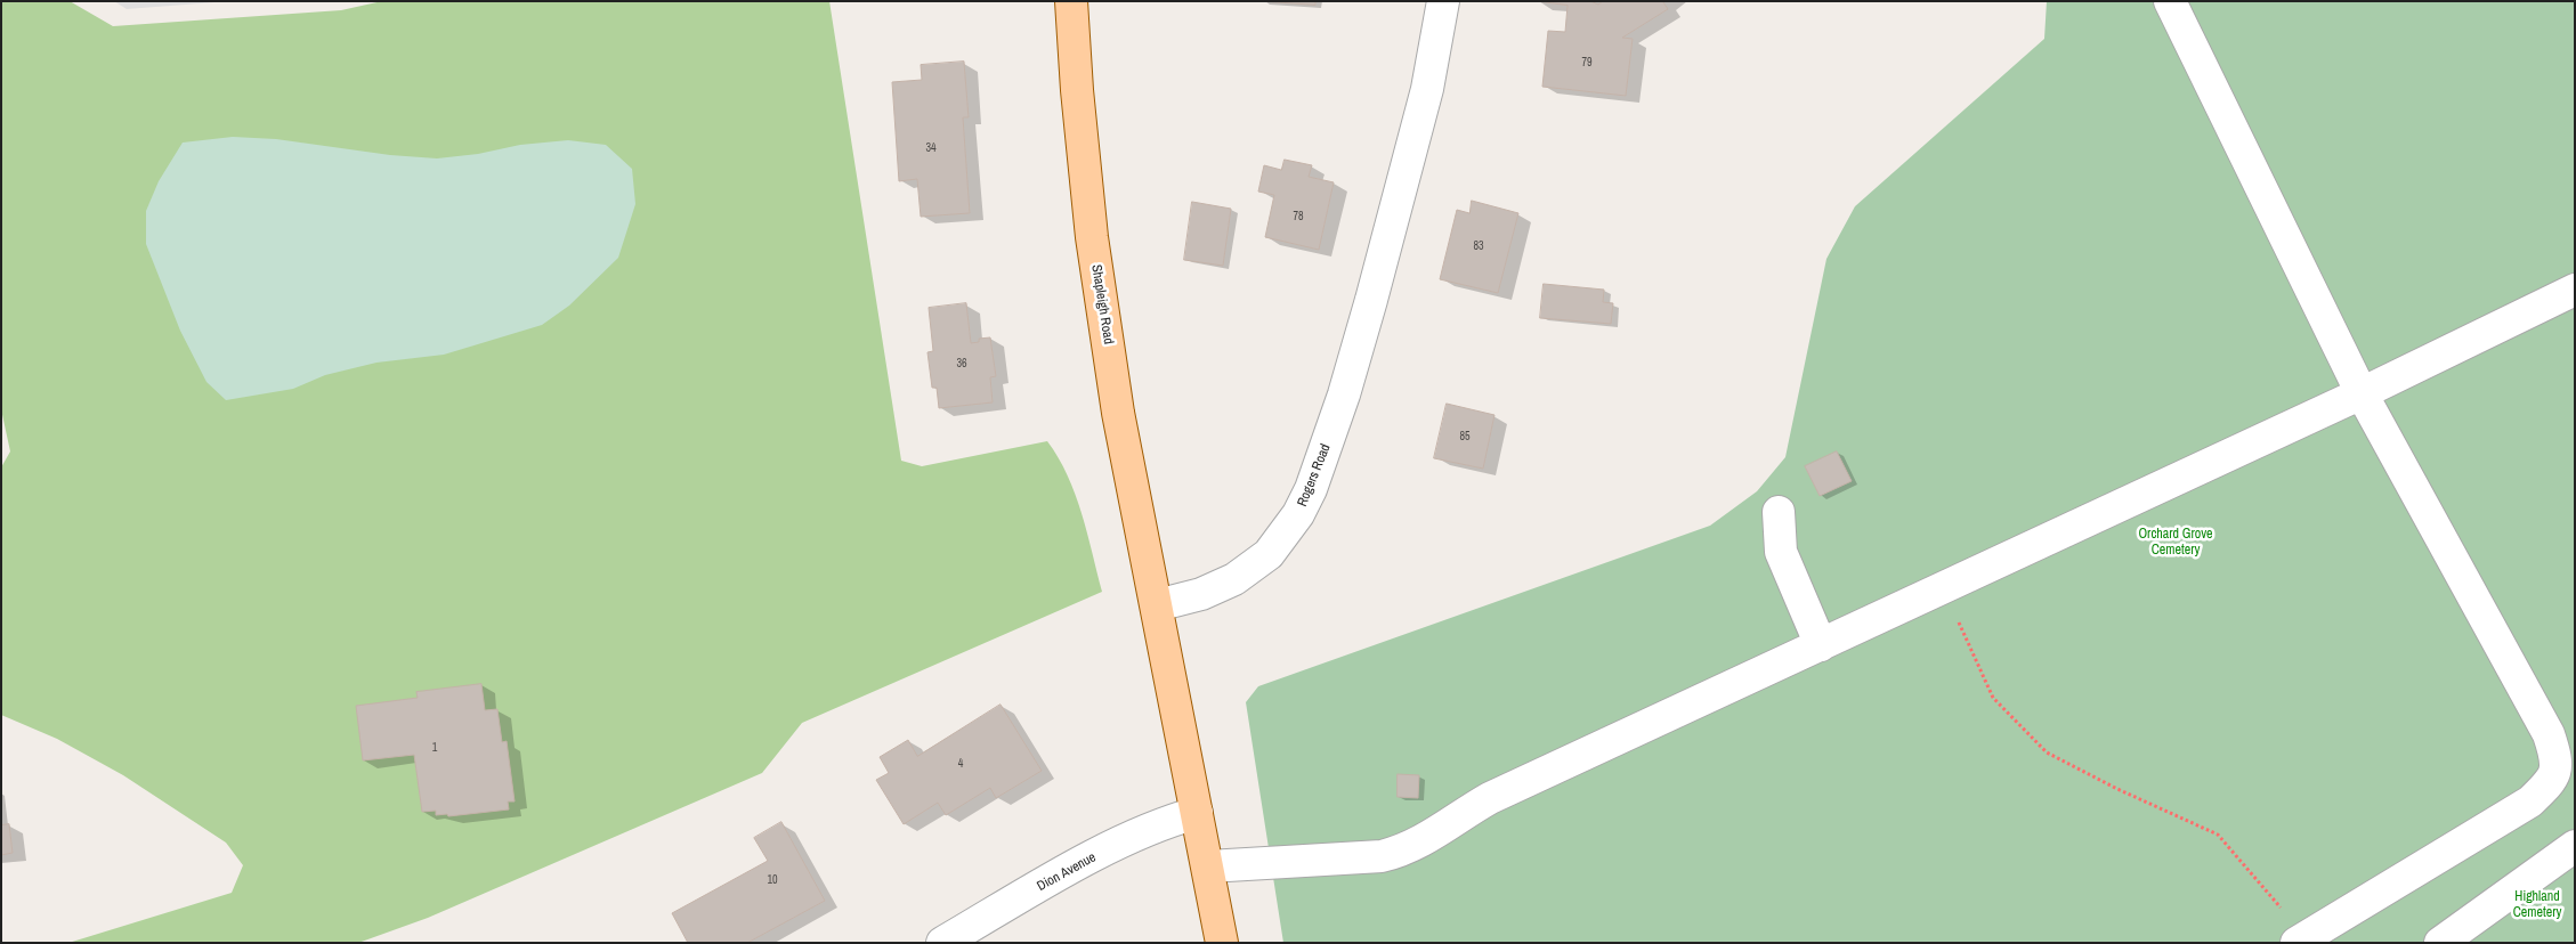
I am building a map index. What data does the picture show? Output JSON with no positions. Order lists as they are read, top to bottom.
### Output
{
  "streets": {
    "main road": ["Shapleigh Road"],
    "street": ["Rogers Road", "Dion Avenue"]
  },
  "crossings": [
    ["Shapleigh Road", "Rogers Road"]
  ],
  "parks": ["Orchard Grove Cemetery", "Highland Cemetery"],
  "house_numbers": [
    "79",
    "34",
    "78",
    "83",
    "36",
    "85",
    "1",
    "4",
    "10"
  ]
}
